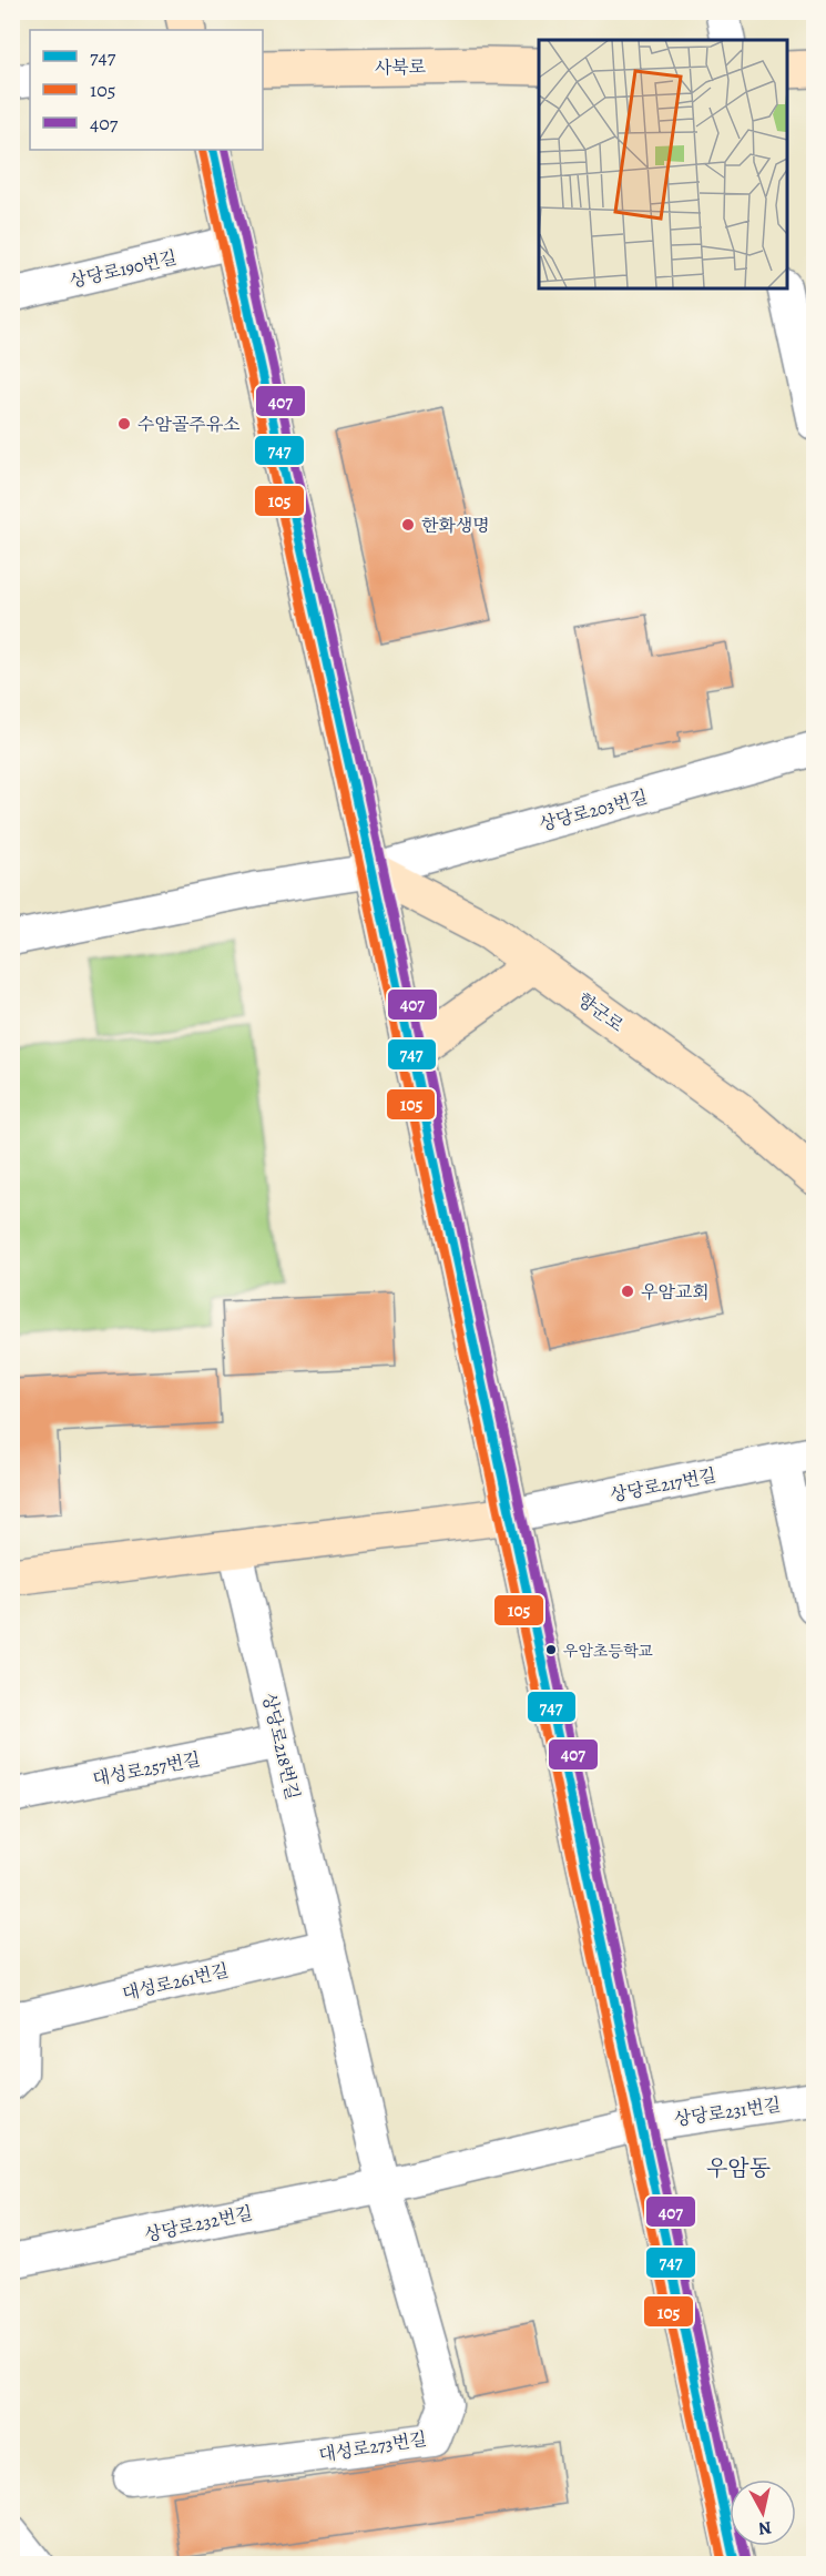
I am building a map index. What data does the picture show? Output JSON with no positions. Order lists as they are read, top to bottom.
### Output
{
  "streets": {
    "main road": ["사북로", "향군로"],
    "street": [
      "상당로190번길",
      "상당로203번길",
      "상당로217번길",
      "상당로218번길",
      "대성로257번길",
      "대성로261번길",
      "상당로231번길",
      "상당로232번길",
      "대성로273번길"
    ]
  },
  "crossings": [
    ["상당로203번길", "향군로"],
    ["상당로218번길", "대성로257번길"],
    ["상당로218번길", "대성로261번길"],
    ["상당로231번길", "상당로232번길"],
    ["상당로232번길", "대성로273번길"]
  ],
  "districts": ["우암동"],
  "places": [
    "수암골주유소",
    "한화생명",
    "우암교회",
    "우암초등학교"
  ],
  "lines": ["transit line 747", "transit line 407", "transit line 105"],
  "legend": ["747", "105", "407"],
  "north": "bottom"
}
